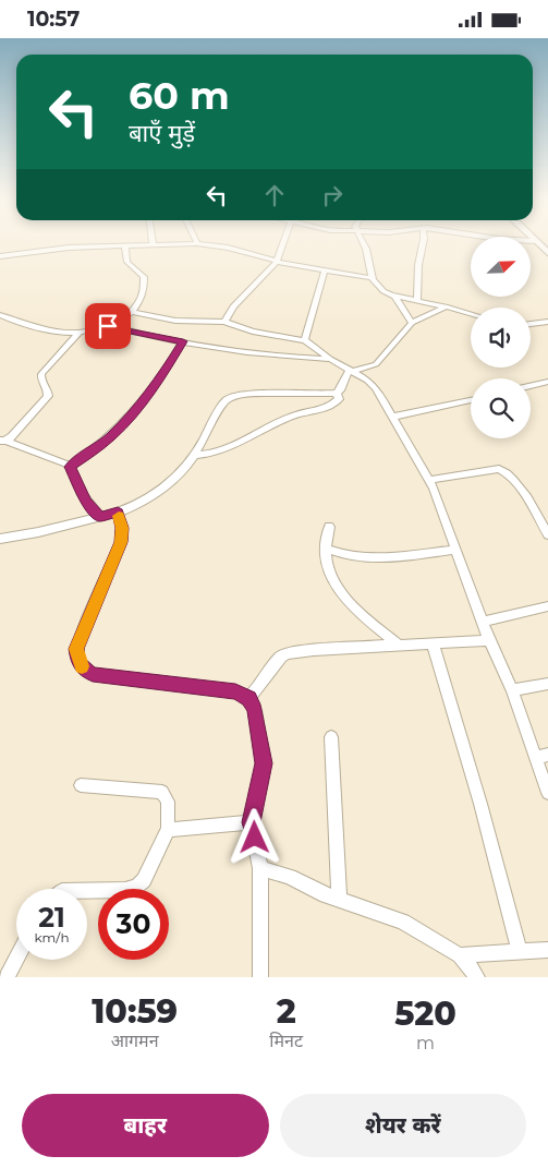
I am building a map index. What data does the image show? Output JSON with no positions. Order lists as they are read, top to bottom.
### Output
{
  "north": "top right",
  "page": {
    "status": "10:57",
    "turn": ["60 m", "बाएँ मुड़ें"],
    "speed": "21 km/h",
    "limit": "30",
    "eta": [
      "10:59",
      "आगमन",
      "2",
      "मिनट",
      "520",
      "m"
    ],
    "buttons": ["बाहर", "शेयर करें"]
  }
}
